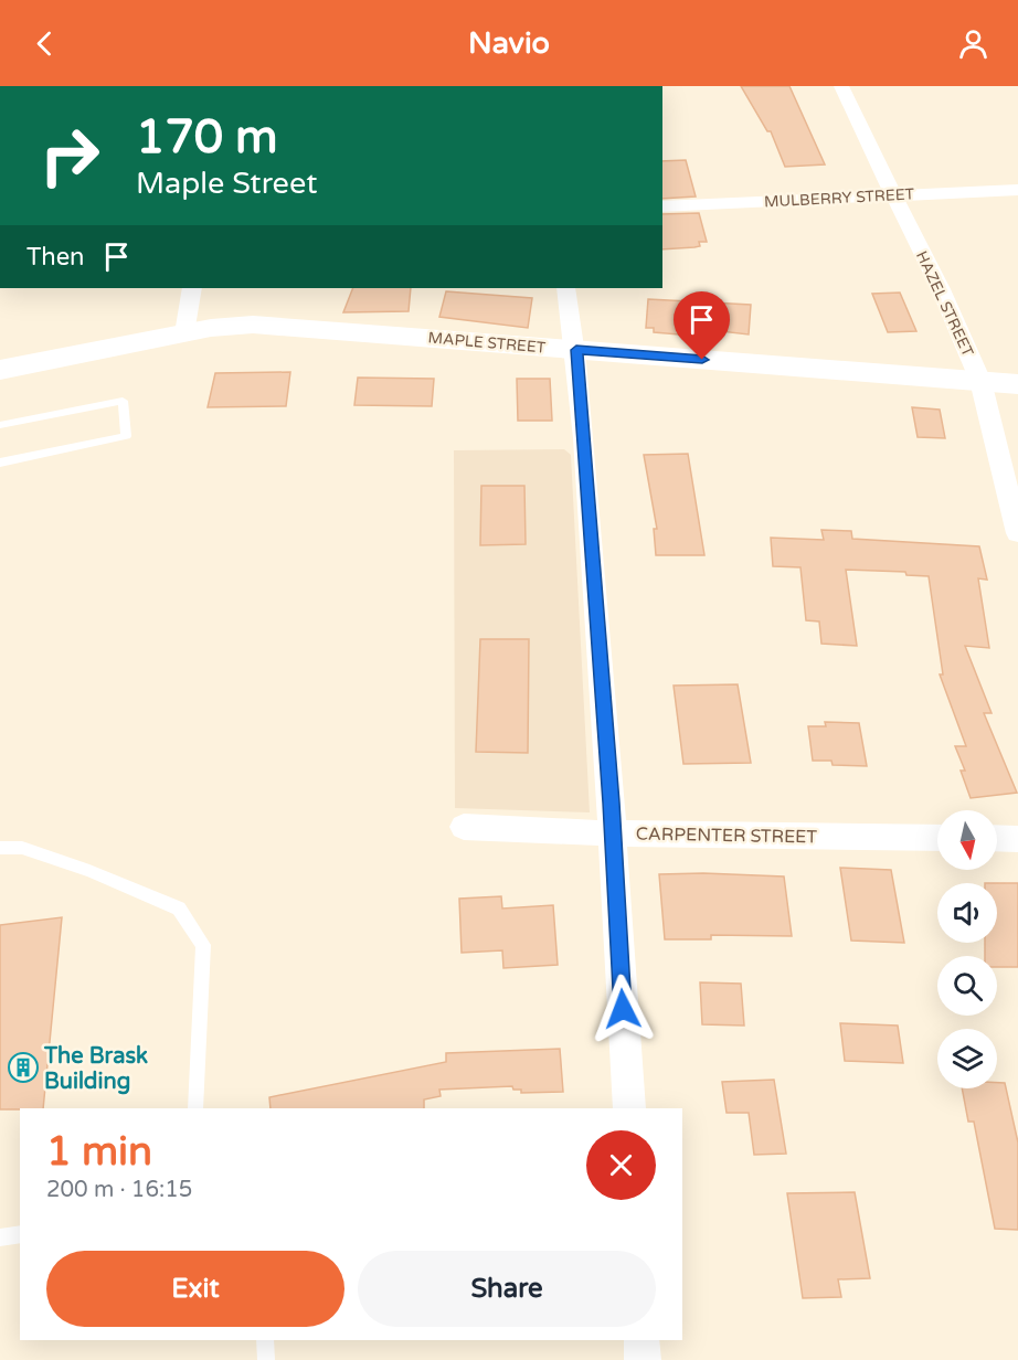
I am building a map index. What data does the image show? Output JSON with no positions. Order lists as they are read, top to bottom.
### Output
{
  "streets": {
    "main road": ["MAPLE STREET"],
    "street": ["MULBERRY STREET", "HAZEL STREET", "CARPENTER STREET"]
  },
  "crossings": [
    ["MULBERRY STREET", "HAZEL STREET"],
    ["HAZEL STREET", "MAPLE STREET"]
  ],
  "places": {
    "building": ["The Brask Building"]
  },
  "north": "bottom",
  "page": {
    "header": "Navio",
    "turn": ["170 m", "Maple Street"],
    "then": "Then",
    "heading": ["1 min", "200 m · 16:15"],
    "buttons": ["Exit", "Share"]
  }
}
